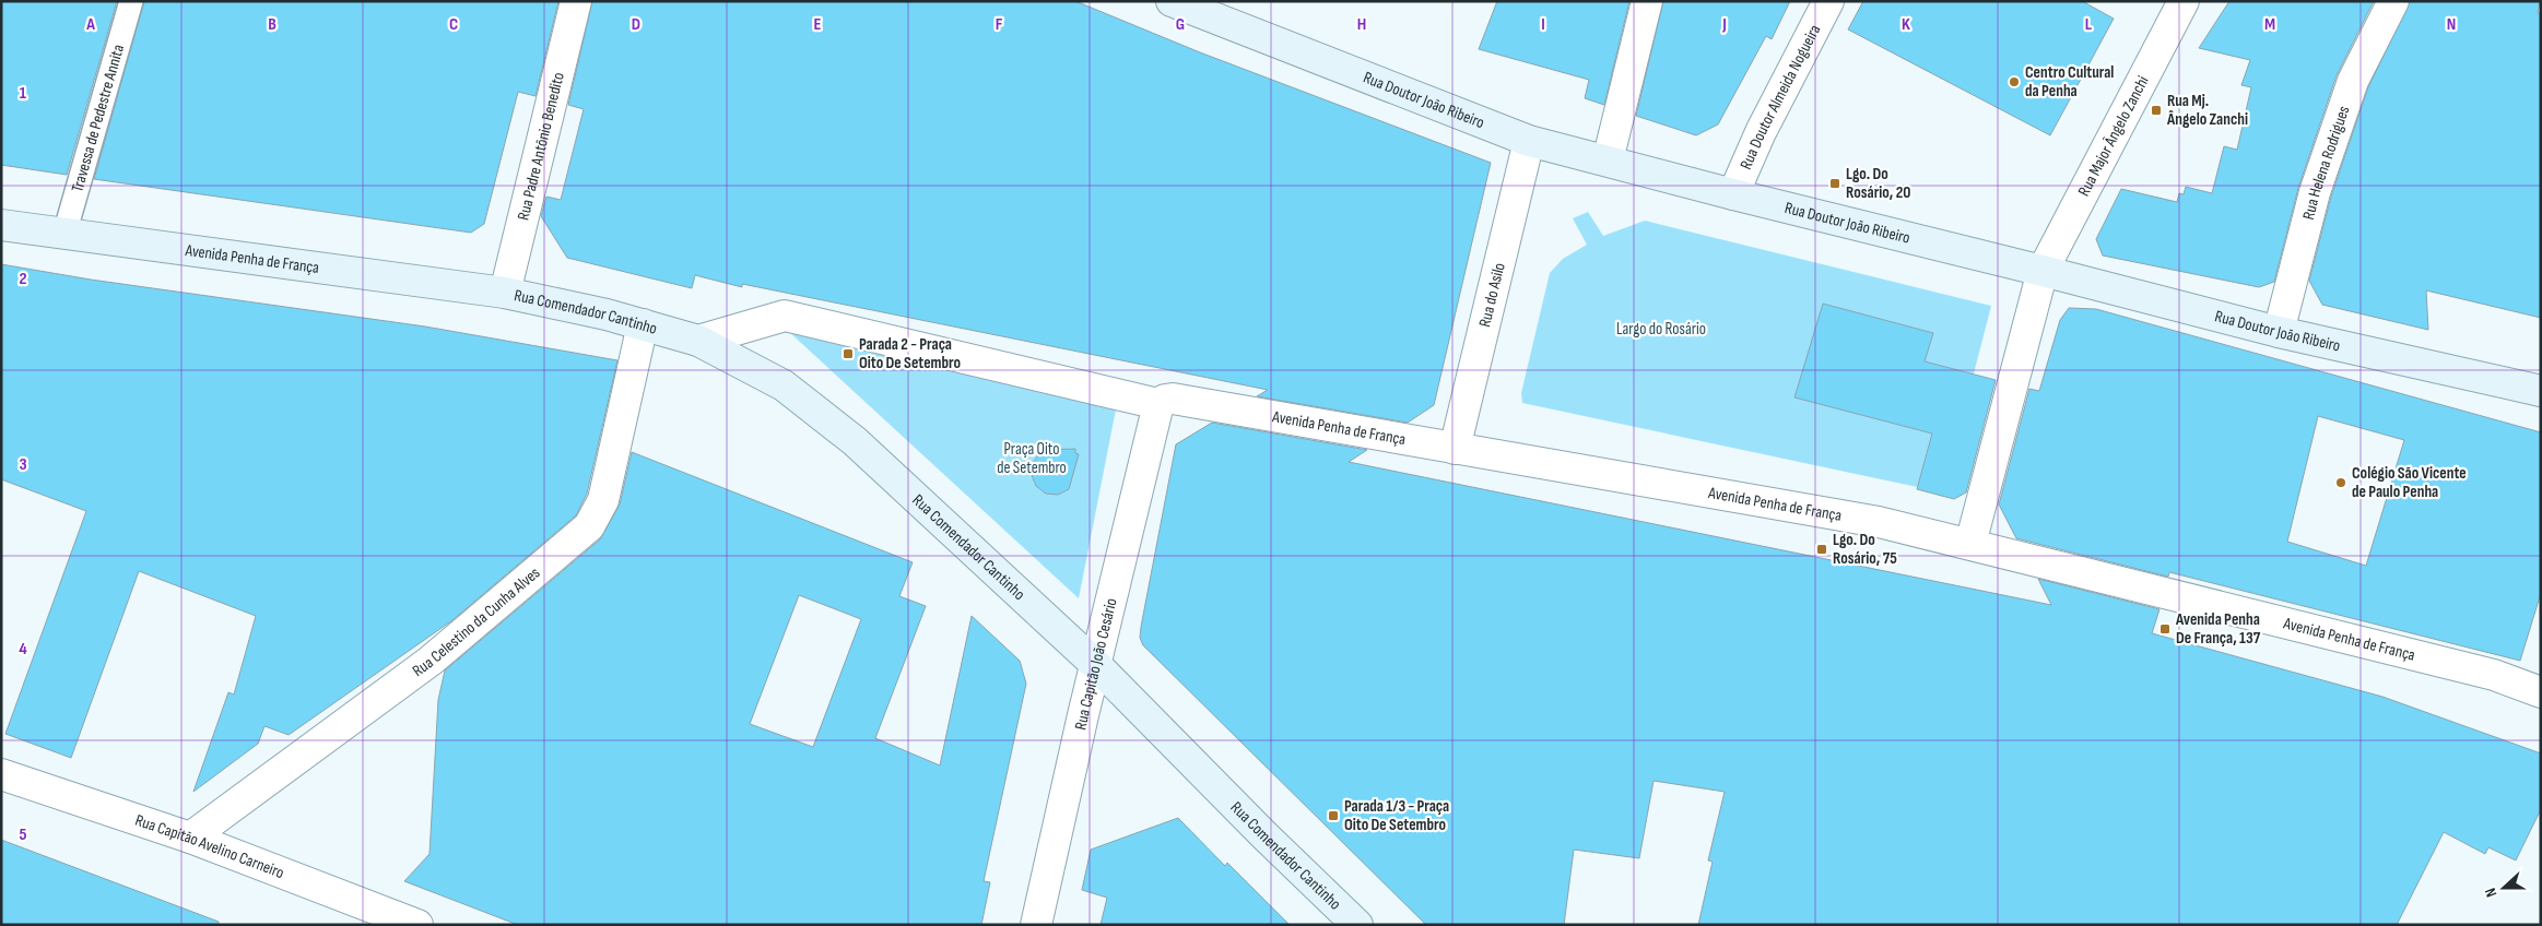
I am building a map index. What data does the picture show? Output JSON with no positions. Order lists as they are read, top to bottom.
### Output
{
  "streets": {
    "main road": ["Rua Doutor João Ribeiro", "Avenida Penha de França", "Rua Comendador Cantinho"],
    "street": [
      "Rua Doutor Almeida Nogueira",
      "Rua Major Ângelo Zanchi",
      "Rua Padre Antônio Benedito",
      "Rua Helena Rodrigues",
      "Rua do Asilo",
      "Rua Celestino da Cunha Alves",
      "Rua Capitão João Cesário",
      "Rua Capitão Avelino Carneiro"
    ],
    "lane": ["Travessa de Pedestre Annita"]
  },
  "crossings": [
    ["Rua Doutor Almeida Nogueira", "Rua Doutor João Ribeiro"],
    ["Rua Doutor João Ribeiro", "Rua Major Ângelo Zanchi"],
    ["Rua Doutor João Ribeiro", "Rua Helena Rodrigues"],
    ["Rua Doutor João Ribeiro", "Rua do Asilo"],
    ["Travessa de Pedestre Annita", "Avenida Penha de França"],
    ["Rua Padre Antônio Benedito", "Avenida Penha de França"],
    ["Rua Padre Antônio Benedito", "Rua Comendador Cantinho"],
    ["Avenida Penha de França", "Rua do Asilo"],
    ["Avenida Penha de França", "Rua Comendador Cantinho"],
    ["Avenida Penha de França", "Rua Capitão João Cesário"],
    ["Rua Comendador Cantinho", "Rua Celestino da Cunha Alves"],
    ["Rua Comendador Cantinho", "Rua Capitão João Cesário"],
    ["Rua Celestino da Cunha Alves", "Rua Capitão Avelino Carneiro"]
  ],
  "parks": ["Largo do Rosário", "Praça Oito de Setembro"],
  "places": {
    "other": ["Centro Cultural da Penha", "Colégio São Vicente de Paulo Penha"],
    "transit": [
      "Rua Mj. Ângelo Zanchi",
      "Lgo. Do Rosário, 20",
      "Parada 2 - Praça Oito De Setembro",
      "Lgo. Do Rosário, 75",
      "Avenida Penha De França, 137",
      "Parada 1/3 - Praça Oito De Setembro"
    ]
  },
  "north": "left",
  "grid": {
    "columns": [
      "A",
      "B",
      "C",
      "D",
      "E",
      "F",
      "G",
      "H",
      "I",
      "J",
      "K",
      "L",
      "M",
      "N"
    ],
    "rows": [
      "1",
      "2",
      "3",
      "4",
      "5"
    ]
  }
}
